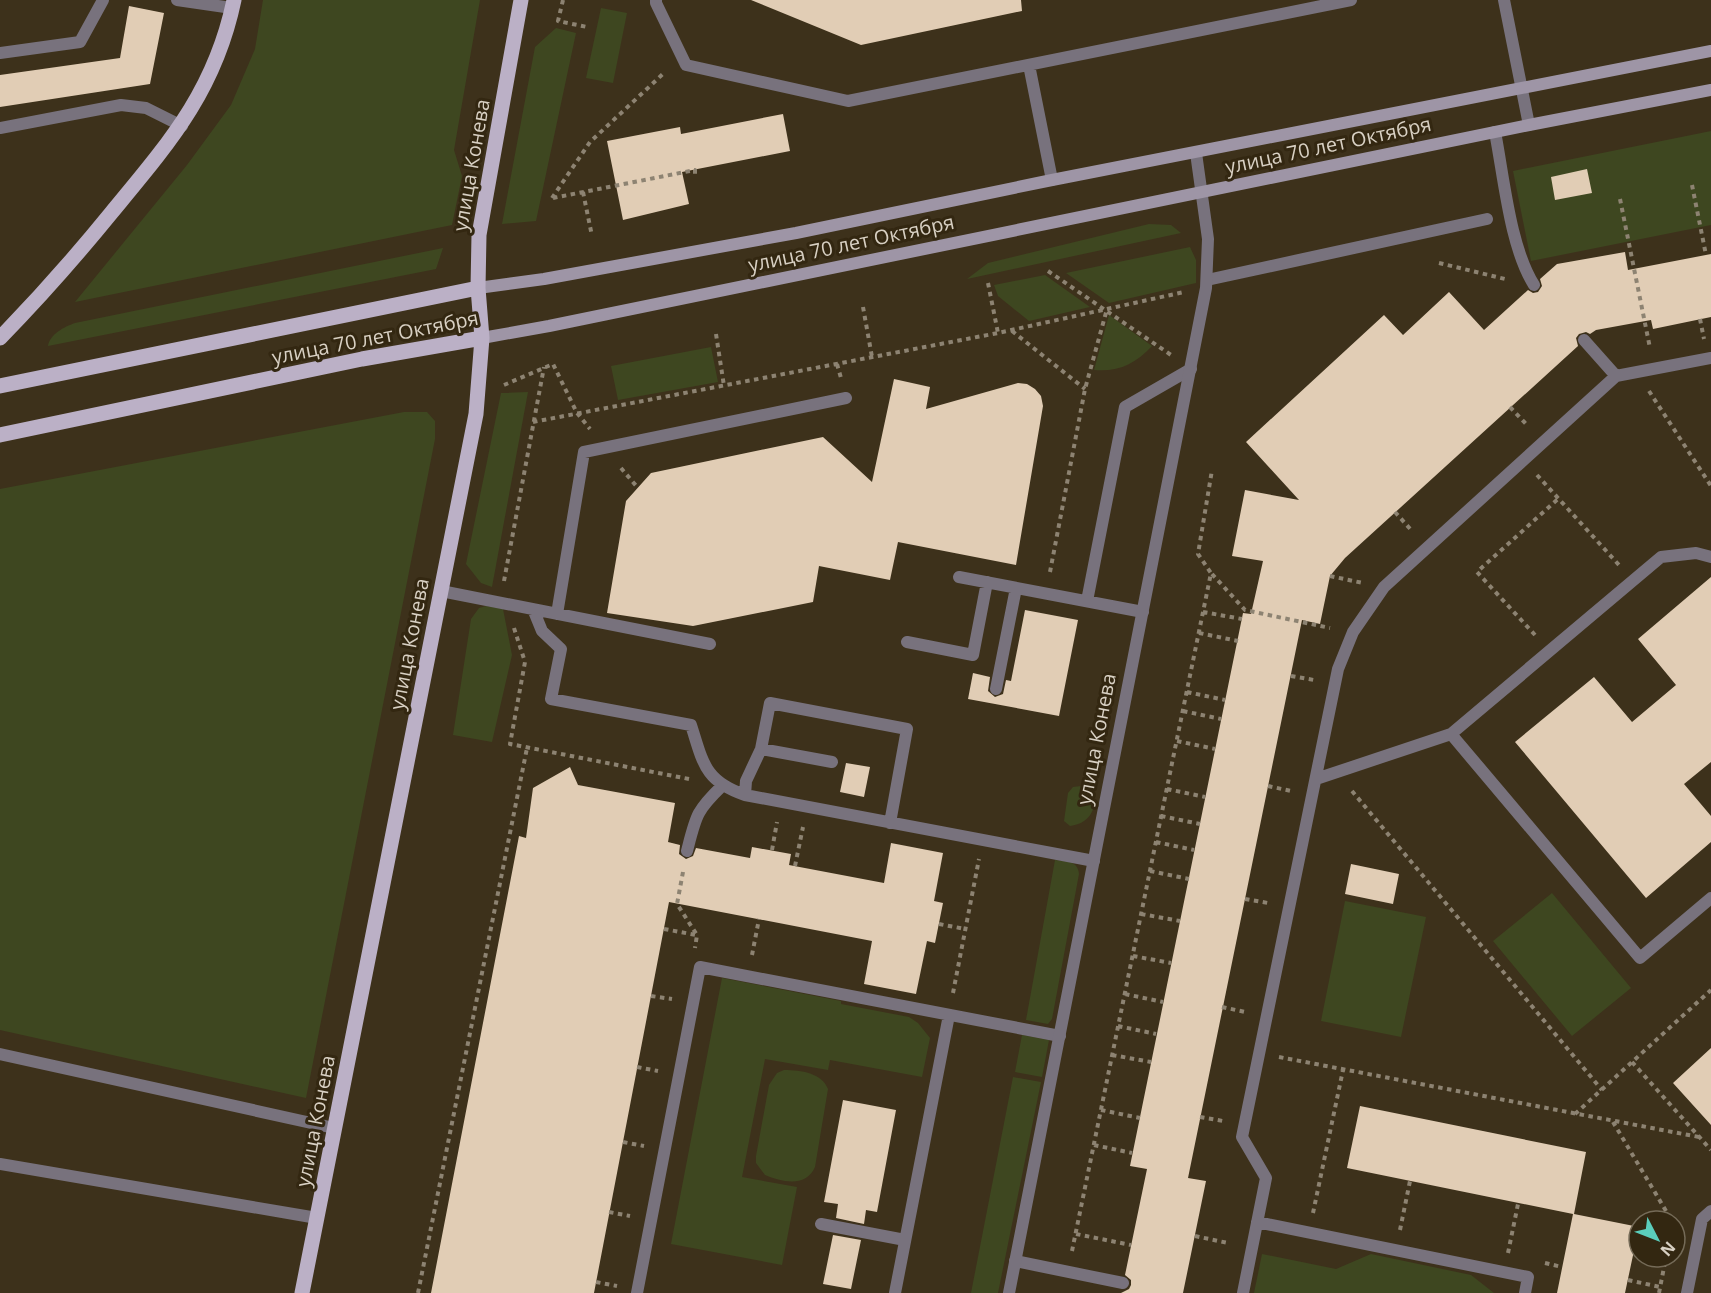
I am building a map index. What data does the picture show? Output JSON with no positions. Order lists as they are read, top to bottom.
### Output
{
  "streets": {
    "main road": ["улица 70 лет Октября", "улица Конева"]
  },
  "crossings": [
    ["улица 70 лет Октября", "улица Конева"]
  ],
  "north": "bottom right"
}
